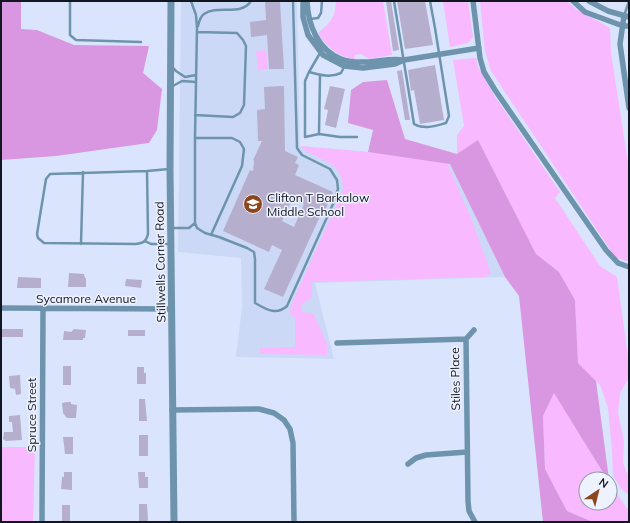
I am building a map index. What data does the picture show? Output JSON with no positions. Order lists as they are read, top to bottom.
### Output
{
  "streets": {
    "street": [
      "Stillwells Corner Road",
      "Sycamore Avenue",
      "Stiles Place",
      "Spruce Street"
    ]
  },
  "crossings": [
    ["Stillwells Corner Road", "Sycamore Avenue"],
    ["Sycamore Avenue", "Spruce Street"]
  ],
  "places": {
    "school or university": ["Clifton T Barkalow Middle School"]
  },
  "north": "top right"
}
